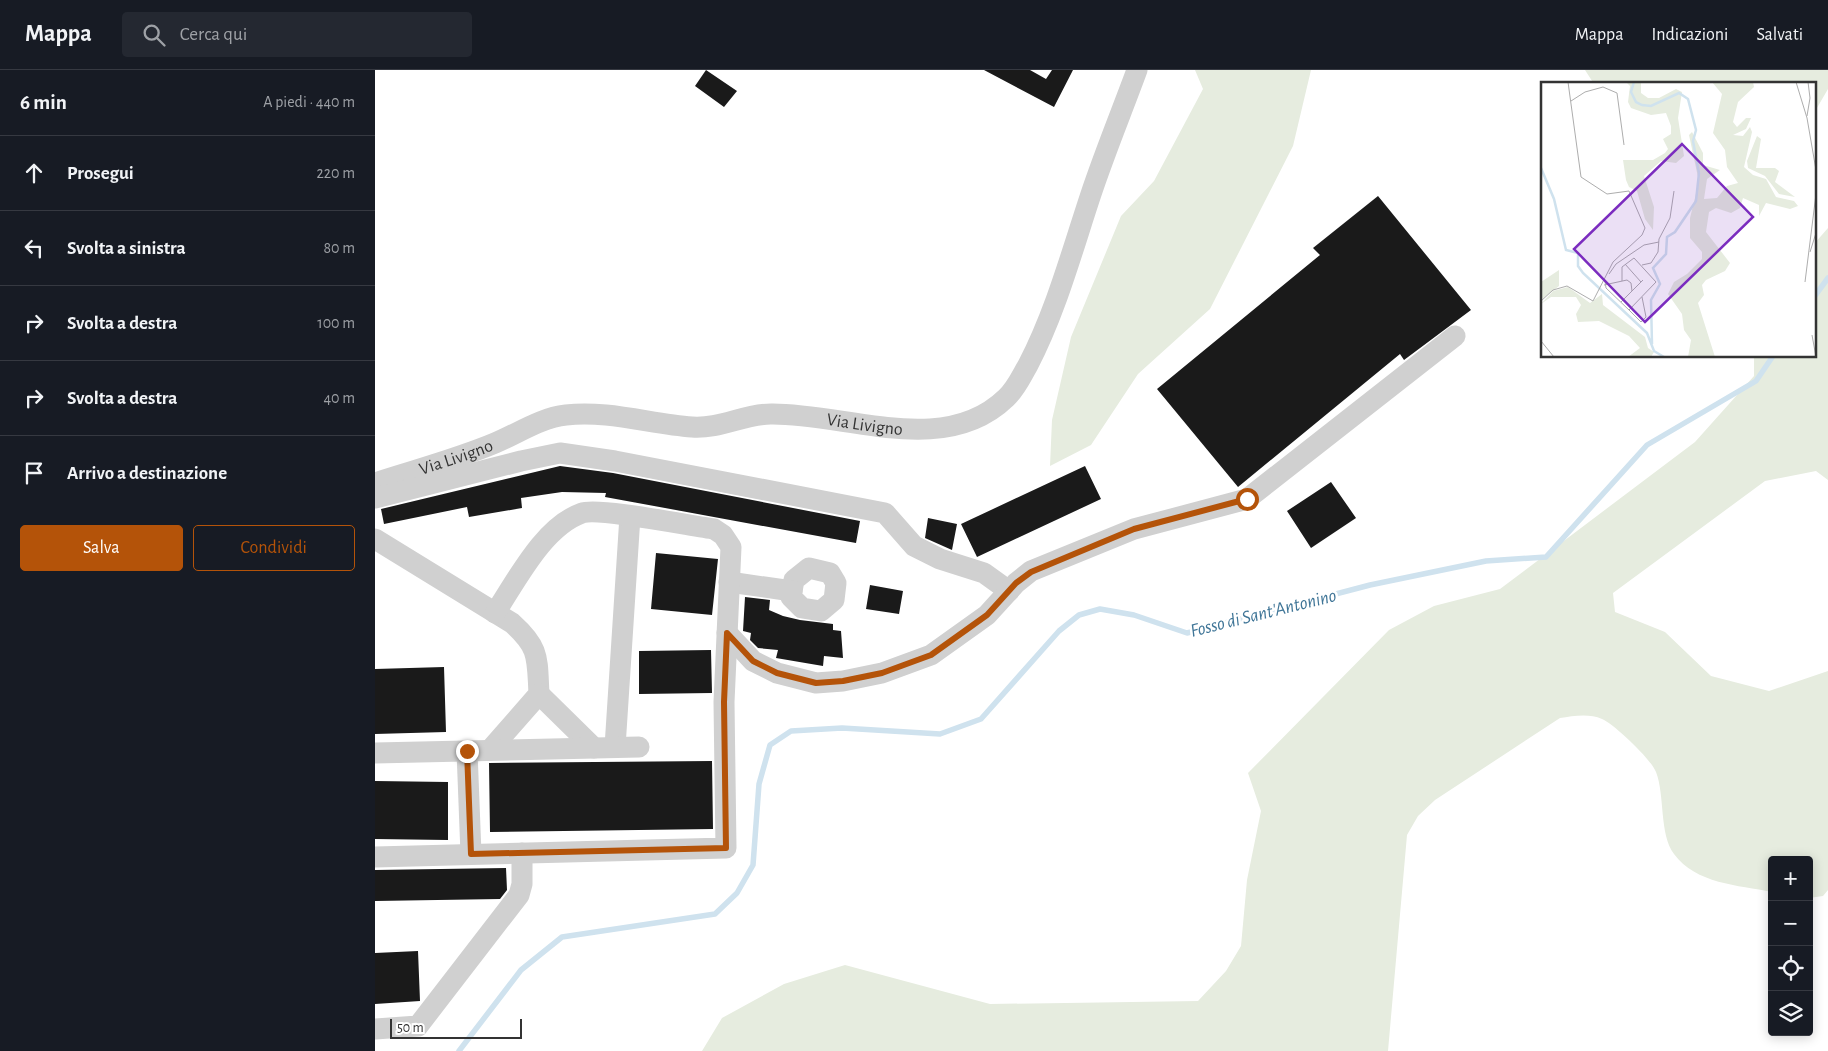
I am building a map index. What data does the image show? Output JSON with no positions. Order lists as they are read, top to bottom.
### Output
{
  "streets": {
    "street": ["Via Livigno"]
  },
  "water": ["Fosso di Sant'Antonino"],
  "scale_bar": "50 m",
  "page": {
    "header": "Mappa",
    "search": "Cerca qui",
    "nav": ["Mappa", "Indicazioni", "Salvati"],
    "heading": ["6 min", "A piedi · 440 m"],
    "list": [
      ["Prosegui", "220 m"],
      ["Svolta a sinistra", "80 m"],
      ["Svolta a destra", "100 m"],
      ["Svolta a destra", "40 m"],
      "Arrivo a destinazione"
    ],
    "buttons": ["Salva", "Condividi"],
    "map_buttons": ["+", "−"],
    "scale": "50 m"
  }
}
